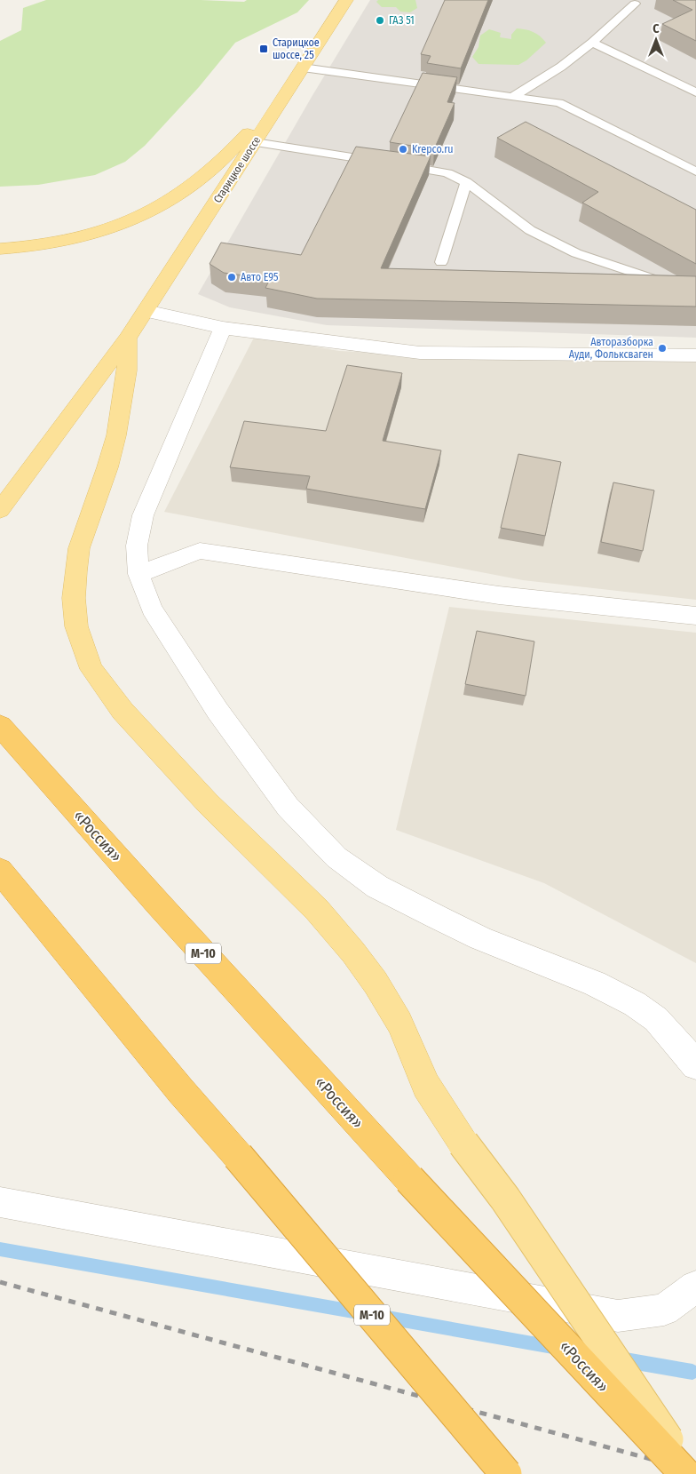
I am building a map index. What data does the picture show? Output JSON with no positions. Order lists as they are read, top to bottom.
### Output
{
  "streets": {
    "highway": ["«Россия»", "М-10"],
    "main road": ["Старицкое шоссе"]
  },
  "places": {
    "other": [
      "ГАЗ 51",
      "Krepco.ru",
      "Авто E95",
      "Авторазборка Ауди, Фольксваген"
    ],
    "transit": ["Старицкое шоссе, 25"]
  },
  "north": "top"
}
